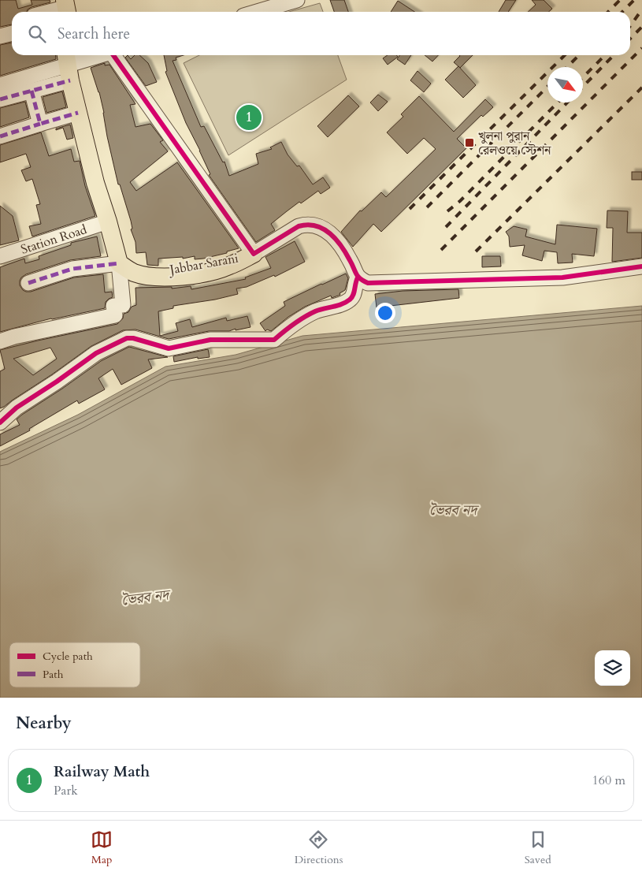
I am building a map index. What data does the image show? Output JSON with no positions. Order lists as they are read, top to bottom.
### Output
{
  "streets": {
    "main road": ["Jabbar Sarani"],
    "street": ["Station Road"]
  },
  "water": ["ভৈরব নদ"],
  "places": {
    "transit": ["খুলনা পুরান রেলওয়ে স্টেশন"]
  },
  "legend": ["Cycle path", "Path"],
  "north": "bottom right",
  "page": {
    "search": "Search here",
    "pins": "1",
    "heading": "Nearby",
    "list": [
      {
        "mark": "1",
        "name": "Railway Math",
        "note": "Park",
        "value": "160 m"
      }
    ],
    "nav": ["Map", "Directions", "Saved"]
  }
}
